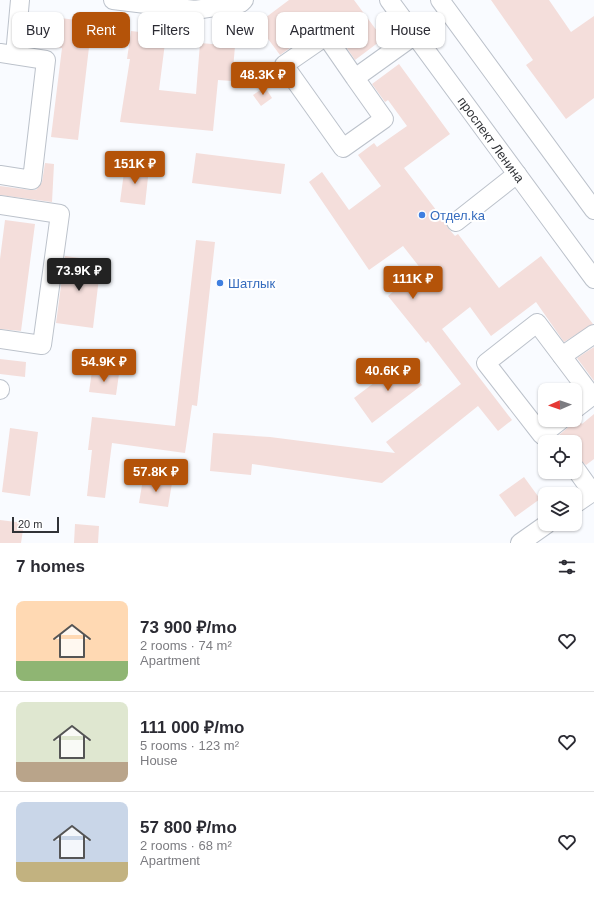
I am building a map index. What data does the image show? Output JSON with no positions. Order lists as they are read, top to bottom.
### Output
{
  "streets": {
    "street": ["проспект Ленина"]
  },
  "places": ["Отдел.ka", "Шатлык"],
  "scale_bar": "20 m",
  "north": "left",
  "page": {
    "chip": [
      "Buy",
      "Rent",
      "Filters",
      "New",
      "Apartment",
      "House"
    ],
    "price": [
      "48.3K ₽",
      "151K ₽",
      "73.9K ₽",
      "111K ₽",
      "54.9K ₽",
      "40.6K ₽",
      "57.8K ₽"
    ],
    "scale": "20 m",
    "heading": "7 homes",
    "list": [
      {
        "name": "73 900 ₽/mo",
        "note": "2 rooms · 74 m² · Apartment"
      },
      {
        "name": "111 000 ₽/mo",
        "note": "5 rooms · 123 m² · House"
      },
      {
        "name": "57 800 ₽/mo",
        "note": "2 rooms · 68 m² · Apartment"
      }
    ]
  }
}
